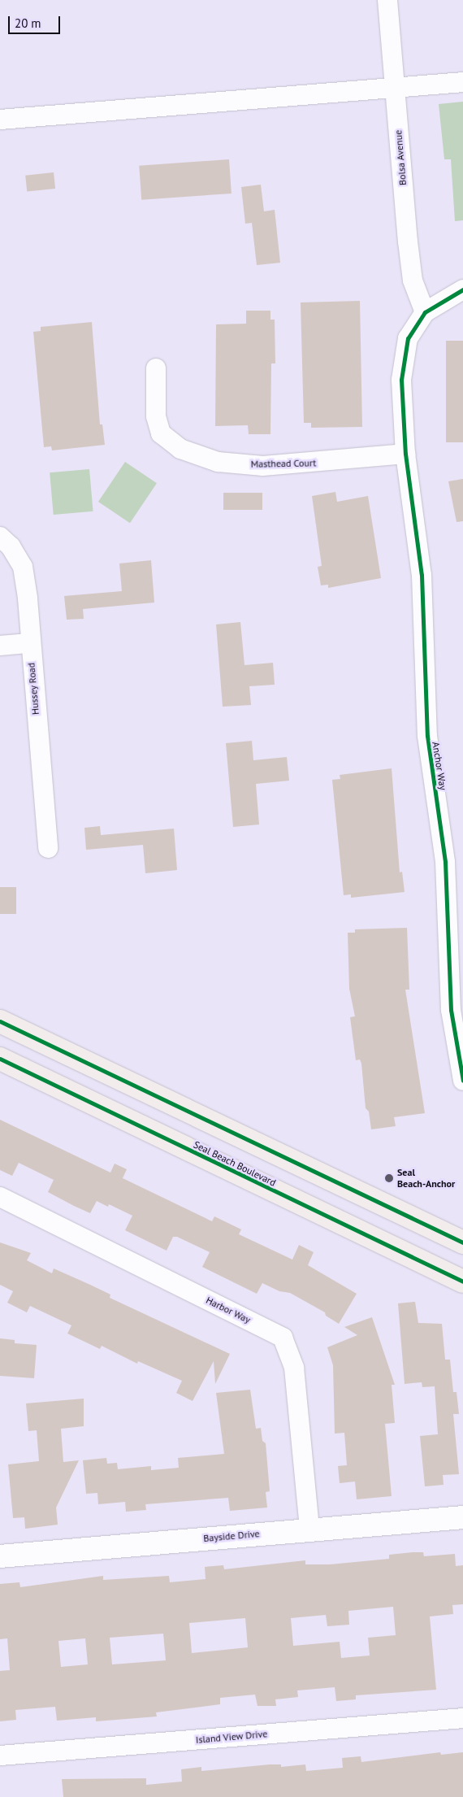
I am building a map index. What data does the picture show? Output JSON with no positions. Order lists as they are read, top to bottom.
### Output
{
  "streets": {
    "main road": ["Seal Beach Boulevard"],
    "street": [
      "Bolsa Avenue",
      "Masthead Court",
      "Hussey Road",
      "Anchor Way",
      "Harbor Way",
      "Bayside Drive",
      "Island View Drive"
    ]
  },
  "crossings": [
    ["Bolsa Avenue", "Anchor Way"],
    ["Masthead Court", "Anchor Way"],
    ["Harbor Way", "Bayside Drive"]
  ],
  "places": ["Seal Beach-Anchor"],
  "scale_bar": "20 m"
}
